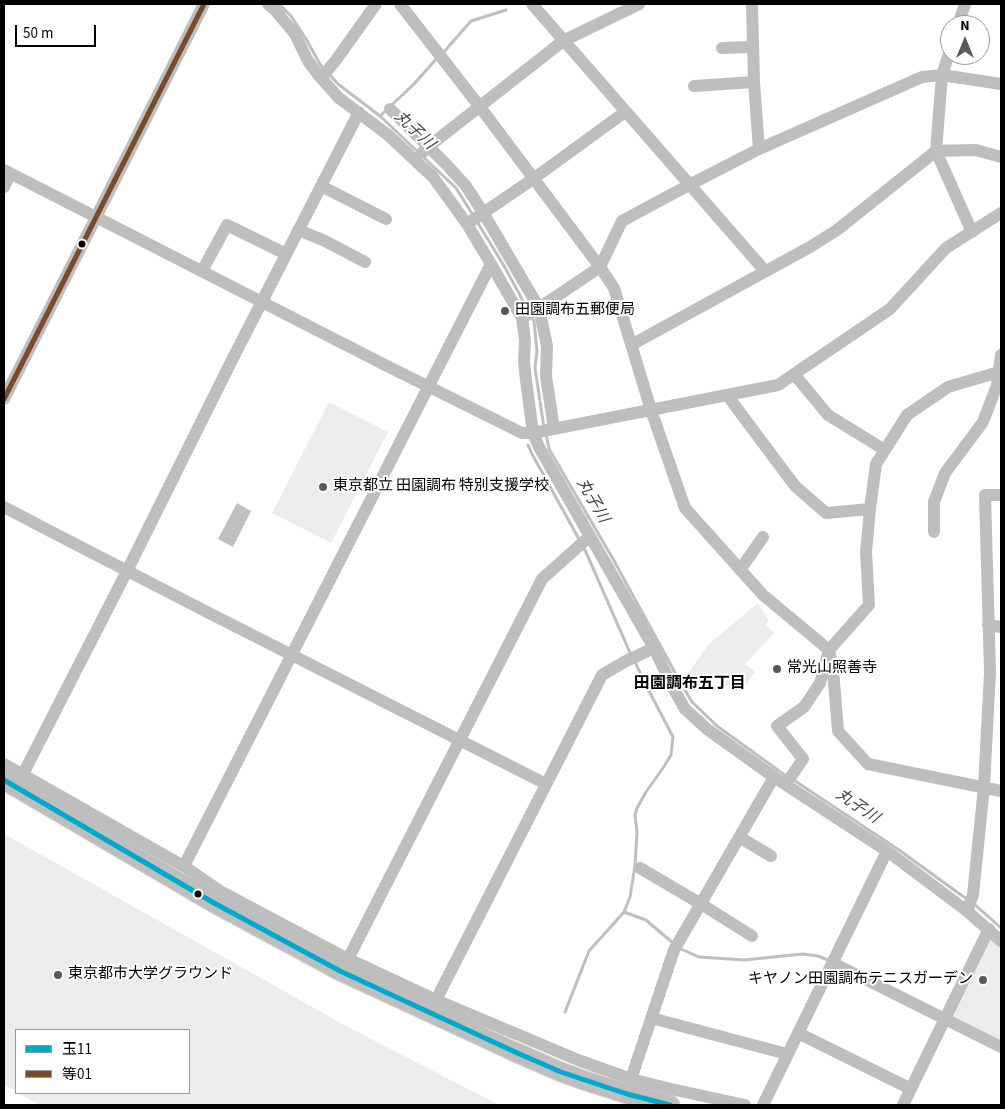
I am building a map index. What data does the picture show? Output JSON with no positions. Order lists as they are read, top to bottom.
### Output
{
  "districts": ["田園調布五丁目"],
  "water": ["丸子川"],
  "places": [
    "田園調布五郵便局",
    "東京都立 田園調布 特別支援学校",
    "常光山照善寺",
    "東京都市大学グラウンド",
    "キヤノン田園調布テニスガーデン"
  ],
  "lines": ["transit line 等01", "transit line 玉11"],
  "legend": ["玉11", "等01"],
  "scale_bar": "50 m",
  "north": "top"
}
